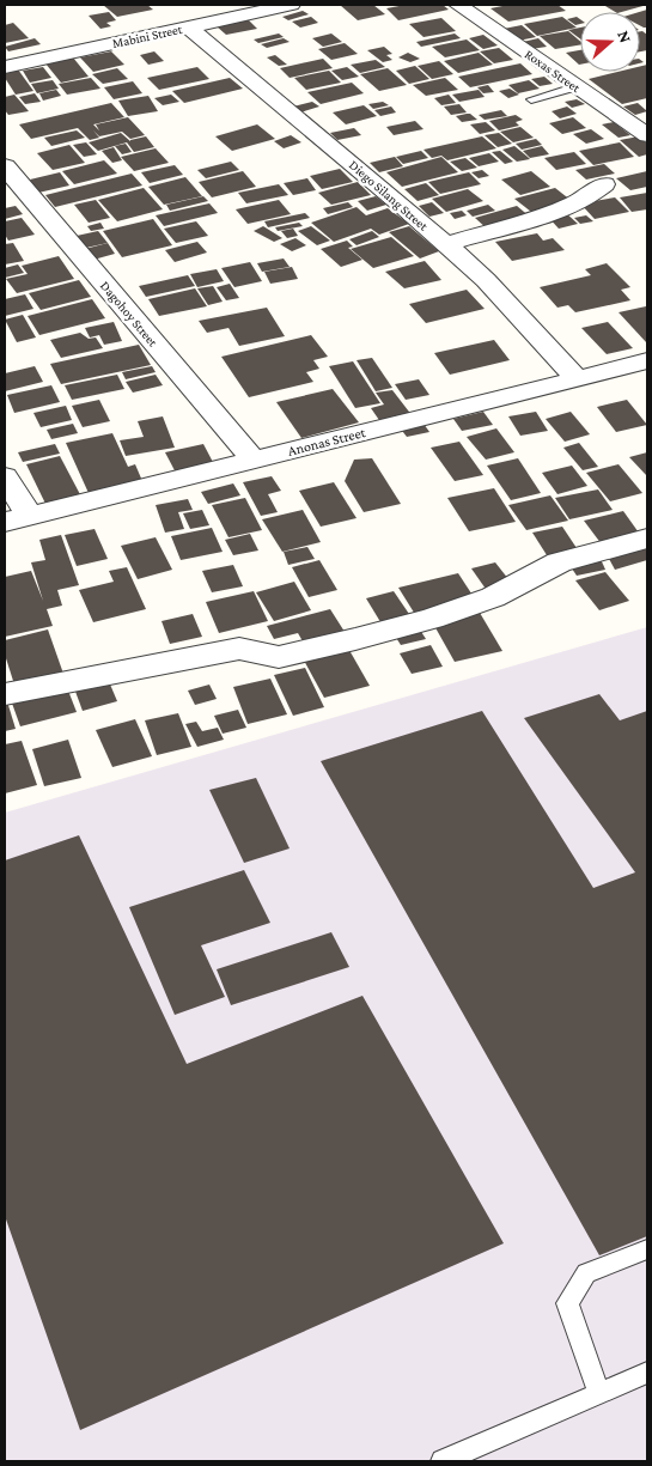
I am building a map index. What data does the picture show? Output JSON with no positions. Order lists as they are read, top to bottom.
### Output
{
  "streets": {
    "street": [
      "Mabini Street",
      "Roxas Street",
      "Diego Silang Street",
      "Dagohoy Street",
      "Anonas Street"
    ]
  },
  "crossings": [
    ["Mabini Street", "Diego Silang Street"],
    ["Diego Silang Street", "Anonas Street"],
    ["Dagohoy Street", "Anonas Street"]
  ],
  "north": "right"
}
